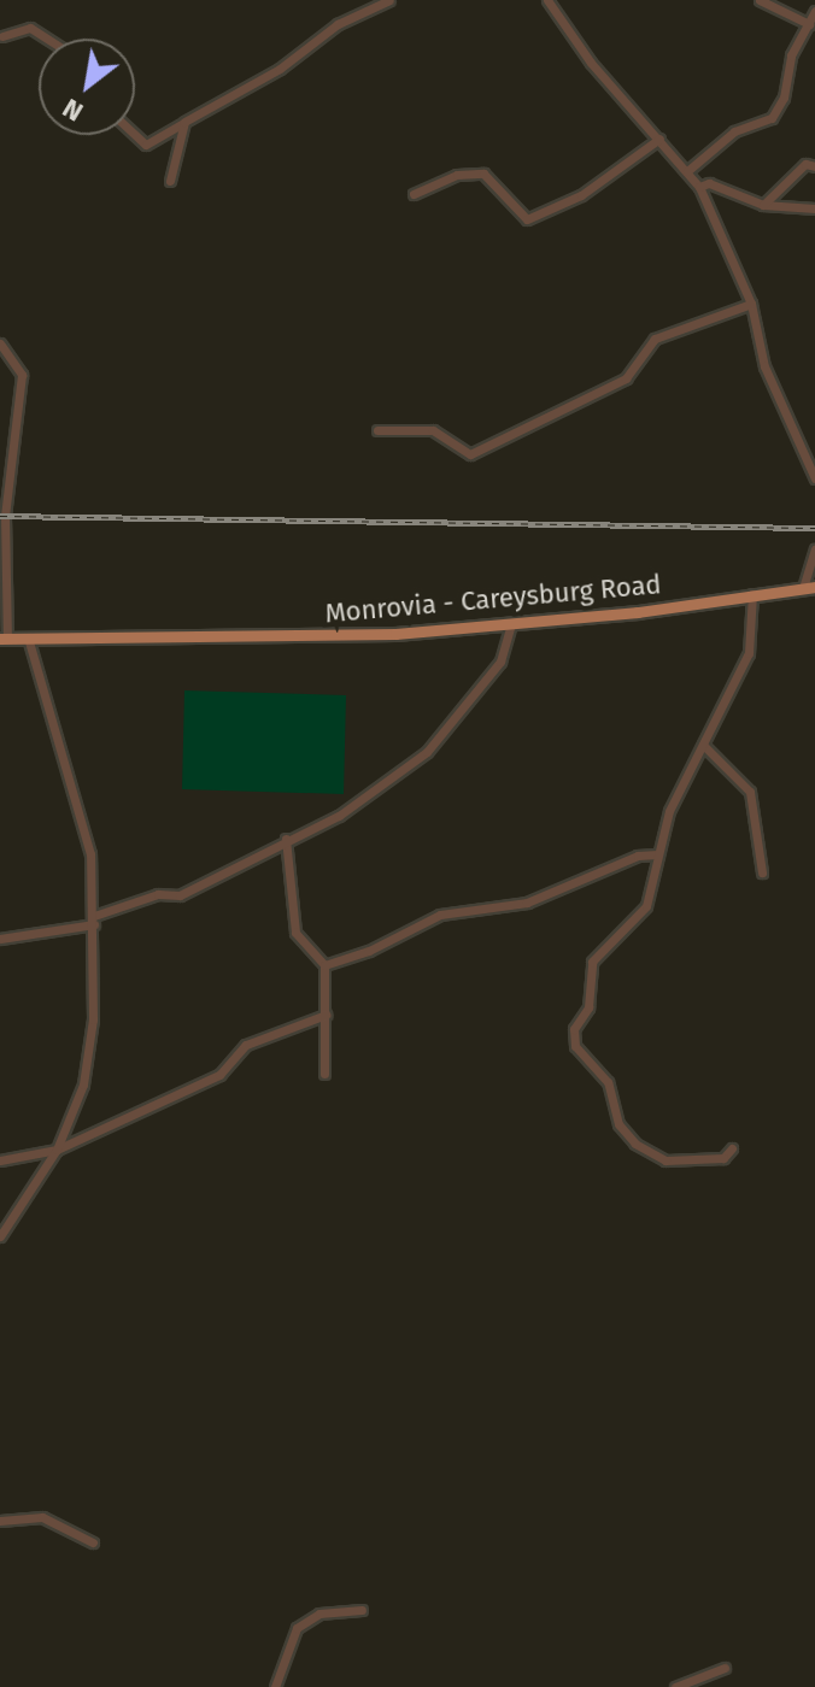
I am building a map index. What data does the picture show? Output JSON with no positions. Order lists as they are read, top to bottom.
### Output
{
  "streets": {
    "main road": ["Monrovia - Careysburg Road"]
  },
  "north": "bottom left"
}
